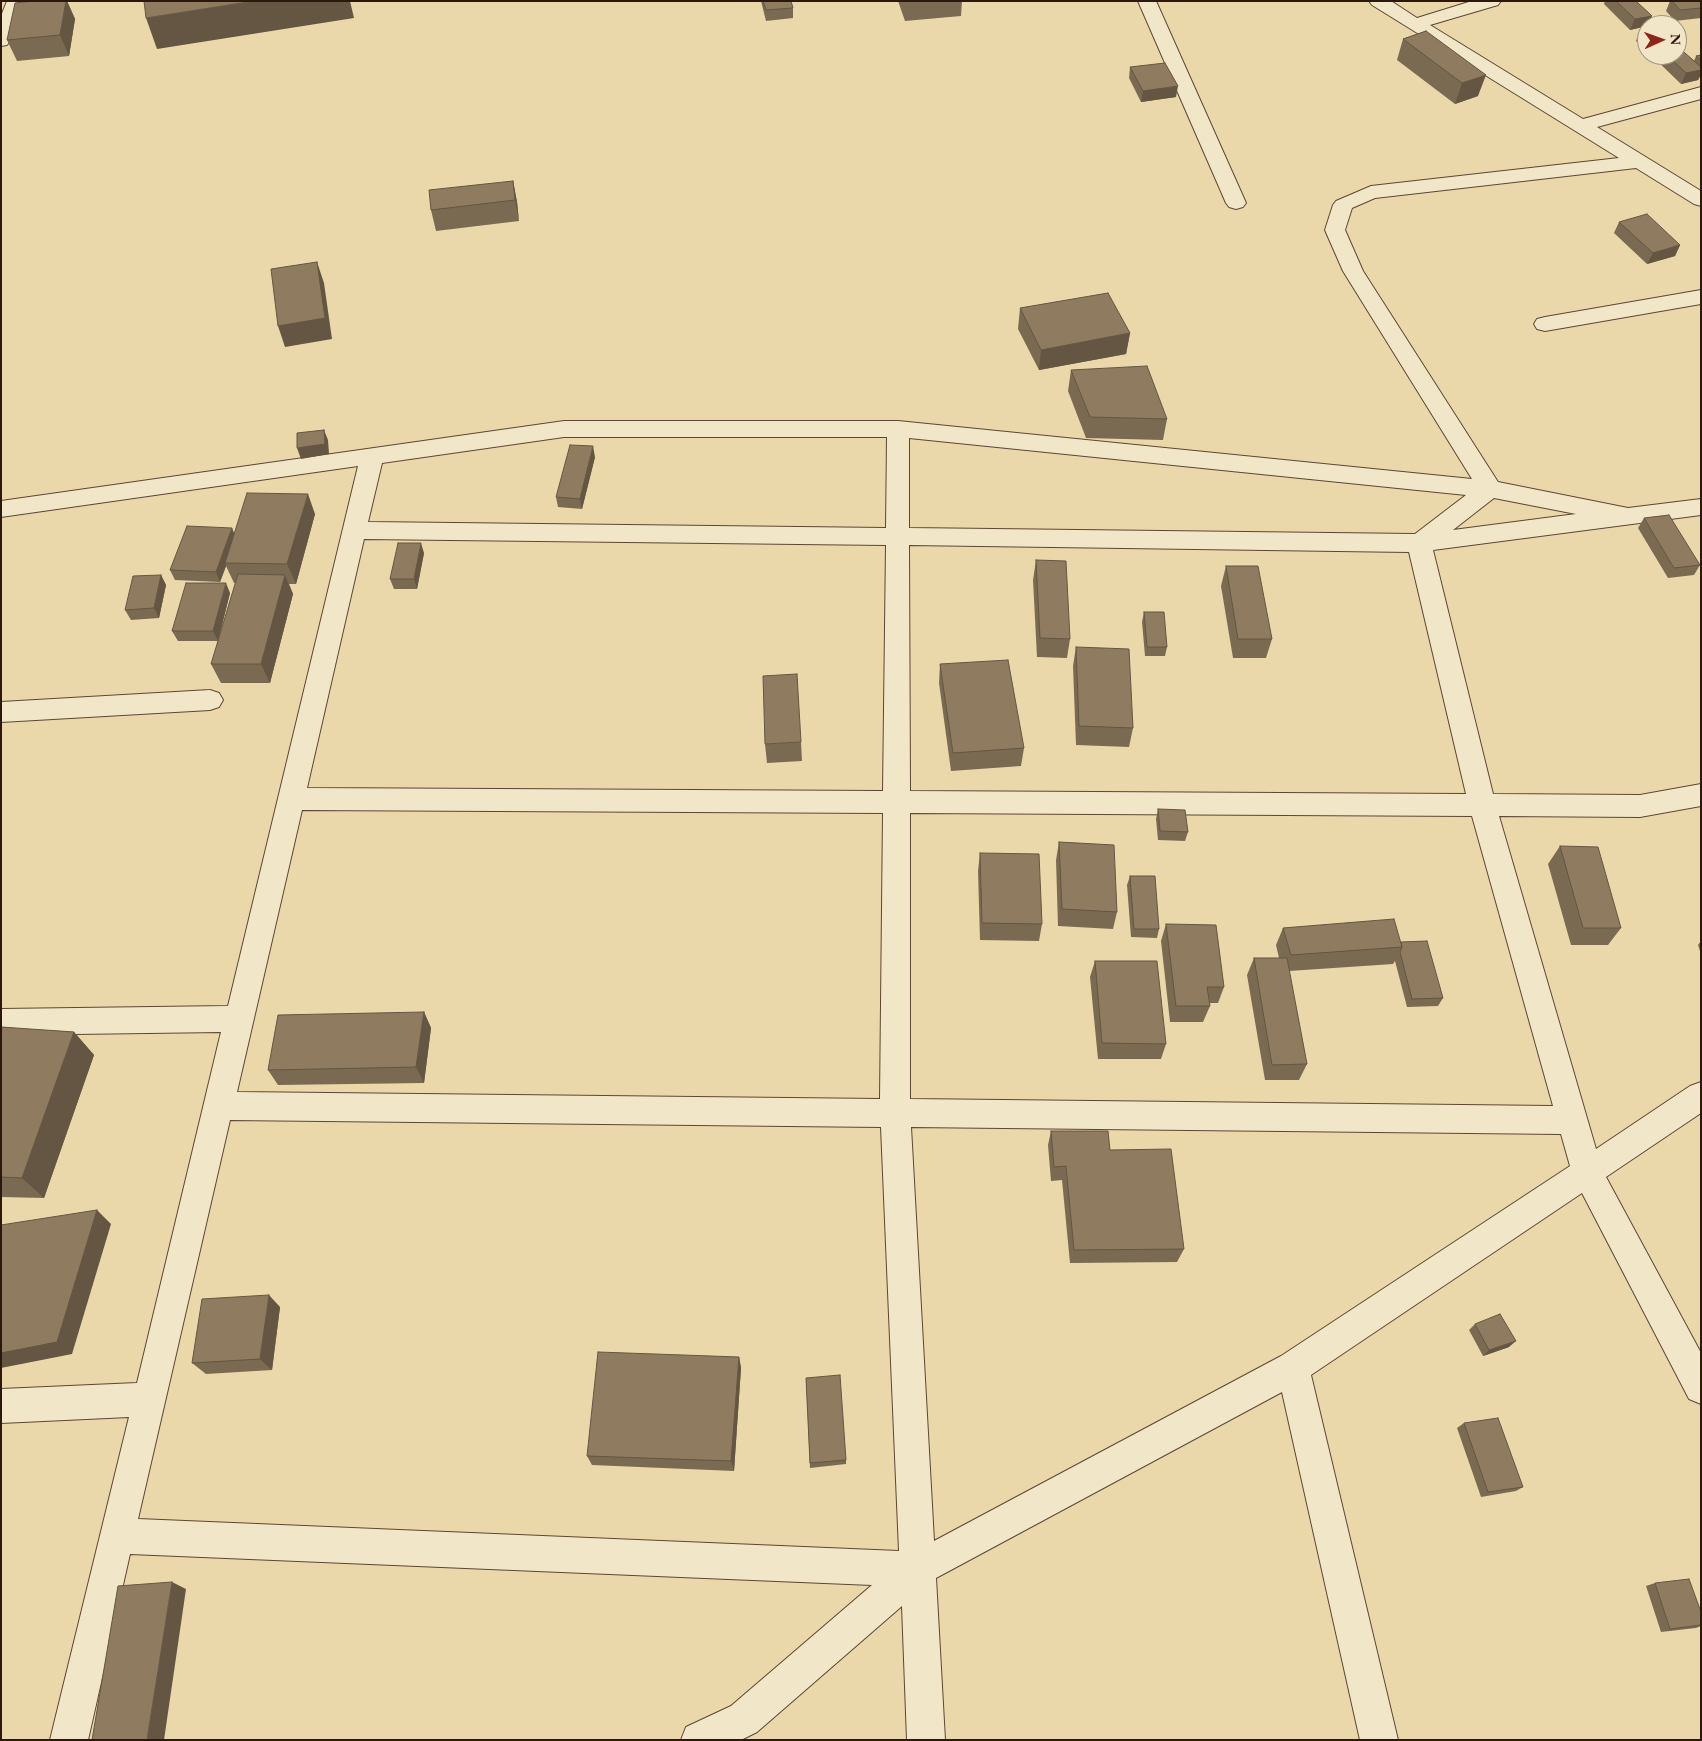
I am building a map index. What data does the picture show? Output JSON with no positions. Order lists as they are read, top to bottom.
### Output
{
  "north": "right"
}
